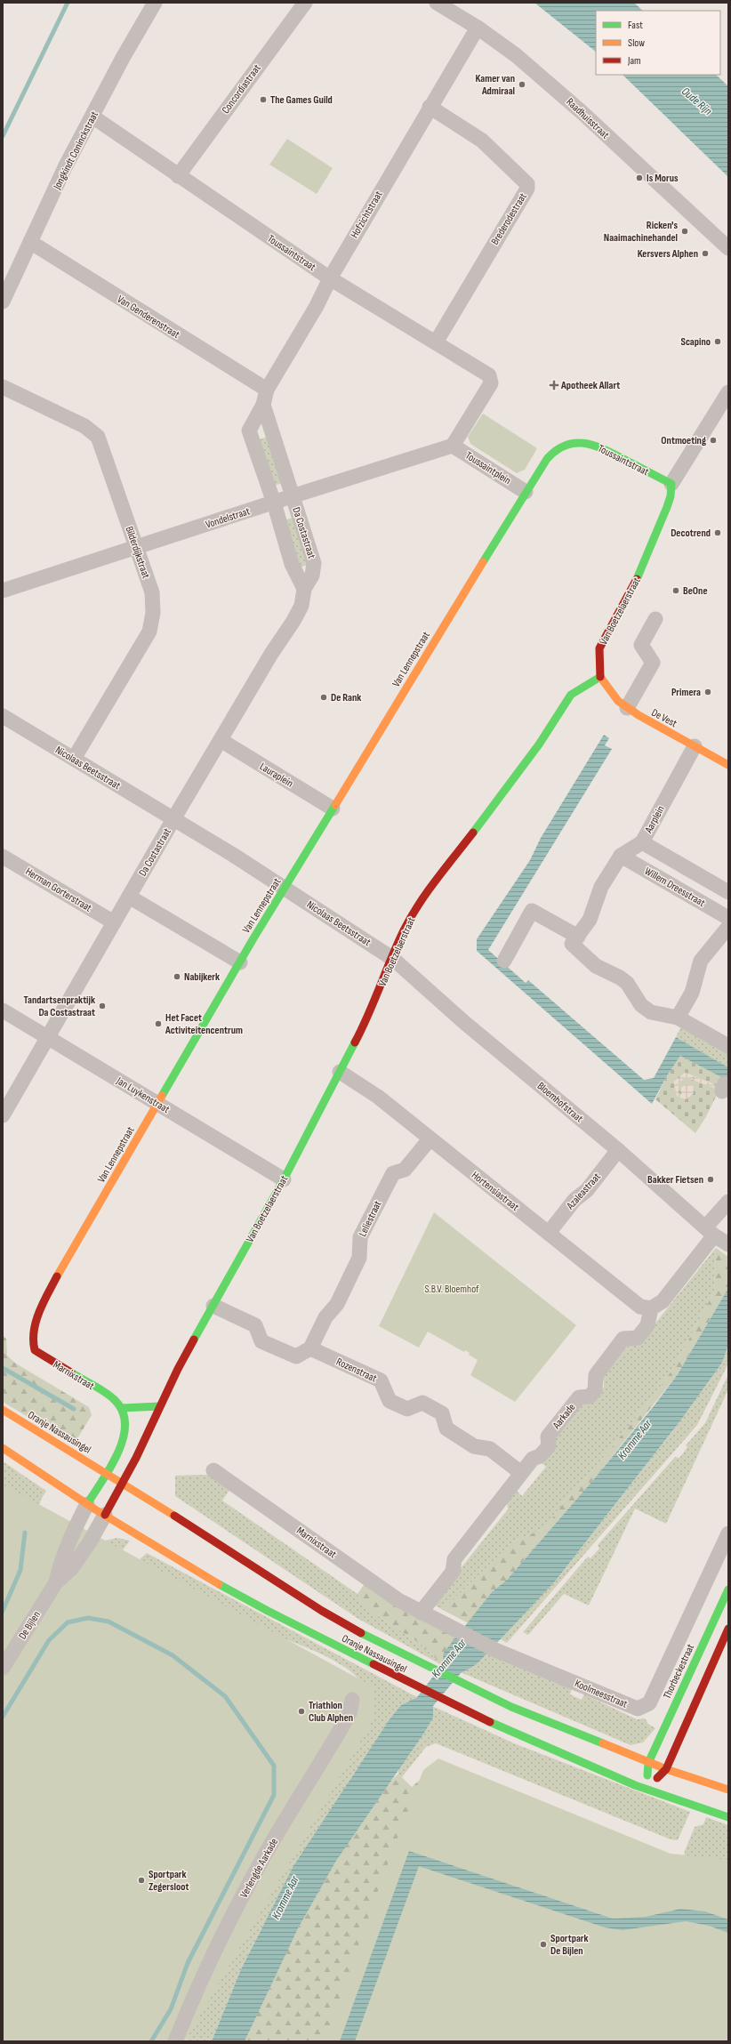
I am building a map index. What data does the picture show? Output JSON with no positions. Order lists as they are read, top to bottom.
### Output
{
  "streets": {
    "street": [
      "Concordiastraat",
      "Raadhuisstraat",
      "Jongkindt Coninckstraat",
      "Hofzichtstraat",
      "Brederodestraat",
      "Toussaintstraat",
      "Van Genderenstraat",
      "Toussaintplein",
      "Vondelstraat",
      "Da Costastraat",
      "Bilderdijkstraat",
      "Van Boetzelaerstraat",
      "Van Lennepstraat",
      "De Vest",
      "Nicolaas Beetsstraat",
      "Lauraplein",
      "Aarplein",
      "Willem Dreesstraat",
      "Herman Gorterstraat",
      "Jan Luykenstraat",
      "Bloemhofstraat",
      "Hortensiastraat",
      "Azaleastraat",
      "Leliestraat",
      "Rozenstraat",
      "Marnixstraat",
      "Aarkade",
      "Oranje Nassausingel",
      "De Bijlen",
      "Thorbeckestraat",
      "Koolmeesstraat",
      "Verlengde Aarkade"
    ]
  },
  "crossings": [
    ["Concordiastraat", "Toussaintstraat"],
    ["Raadhuisstraat", "Hofzichtstraat"],
    ["Jongkindt Coninckstraat", "Toussaintstraat"],
    ["Jongkindt Coninckstraat", "Van Genderenstraat"],
    ["Hofzichtstraat", "Brederodestraat"],
    ["Hofzichtstraat", "Toussaintstraat"],
    ["Hofzichtstraat", "Van Genderenstraat"],
    ["Hofzichtstraat", "Vondelstraat"],
    ["Hofzichtstraat", "Da Costastraat"],
    ["Brederodestraat", "Toussaintstraat"],
    ["Toussaintstraat", "Toussaintplein"],
    ["Toussaintstraat", "Vondelstraat"],
    ["Toussaintstraat", "Van Boetzelaerstraat"],
    ["Toussaintstraat", "Van Lennepstraat"],
    ["Toussaintplein", "Vondelstraat"],
    ["Toussaintplein", "Van Lennepstraat"],
    ["Vondelstraat", "Da Costastraat"],
    ["Vondelstraat", "Bilderdijkstraat"],
    ["Da Costastraat", "Nicolaas Beetsstraat"],
    ["Da Costastraat", "Lauraplein"],
    ["Da Costastraat", "Herman Gorterstraat"],
    ["Da Costastraat", "Jan Luykenstraat"],
    ["Bilderdijkstraat", "Nicolaas Beetsstraat"],
    ["Van Boetzelaerstraat", "De Vest"],
    ["Van Boetzelaerstraat", "Nicolaas Beetsstraat"],
    ["Van Boetzelaerstraat", "Jan Luykenstraat"],
    ["Van Boetzelaerstraat", "Bloemhofstraat"],
    ["Van Boetzelaerstraat", "Hortensiastraat"],
    ["Van Boetzelaerstraat", "Oranje Nassausingel"],
    ["Van Lennepstraat", "Nicolaas Beetsstraat"],
    ["Van Lennepstraat", "Lauraplein"],
    ["Van Lennepstraat", "Jan Luykenstraat"],
    ["Van Lennepstraat", "Marnixstraat"],
    ["De Vest", "Aarplein"],
    ["Nicolaas Beetsstraat", "Bloemhofstraat"],
    ["Bloemhofstraat", "Azaleastraat"],
    ["Hortensiastraat", "Azaleastraat"],
    ["Hortensiastraat", "Leliestraat"],
    ["Hortensiastraat", "Aarkade"],
    ["Leliestraat", "Rozenstraat"],
    ["Rozenstraat", "Aarkade"],
    ["Marnixstraat", "Aarkade"],
    ["Marnixstraat", "Koolmeesstraat"],
    ["Aarkade", "Koolmeesstraat"],
    ["Oranje Nassausingel", "De Bijlen"],
    ["Oranje Nassausingel", "Thorbeckestraat"]
  ],
  "water": ["Oude Rijn", "Kromme Aar"],
  "parks": ["S.B.V. Bloemhof"],
  "places": {
    "other": [
      "Kamer van Admiraal",
      "The Games Guild",
      "Is Morus",
      "Ricken's Naaimachinehandel",
      "Kersvers Alphen",
      "Scapino",
      "Ontmoeting",
      "Decotrend",
      "BeOne",
      "Primera",
      "De Rank",
      "Nabijkerk",
      "Tandartsenpraktijk Da Costastraat",
      "Het Facet Activiteitencentrum",
      "Bakker Fietsen",
      "Triathlon Club Alphen",
      "Sportpark Zegersloot",
      "Sportpark De Bijlen"
    ],
    "health": ["Apotheek Allart"]
  },
  "legend": ["Fast", "Slow", "Jam"]
}
